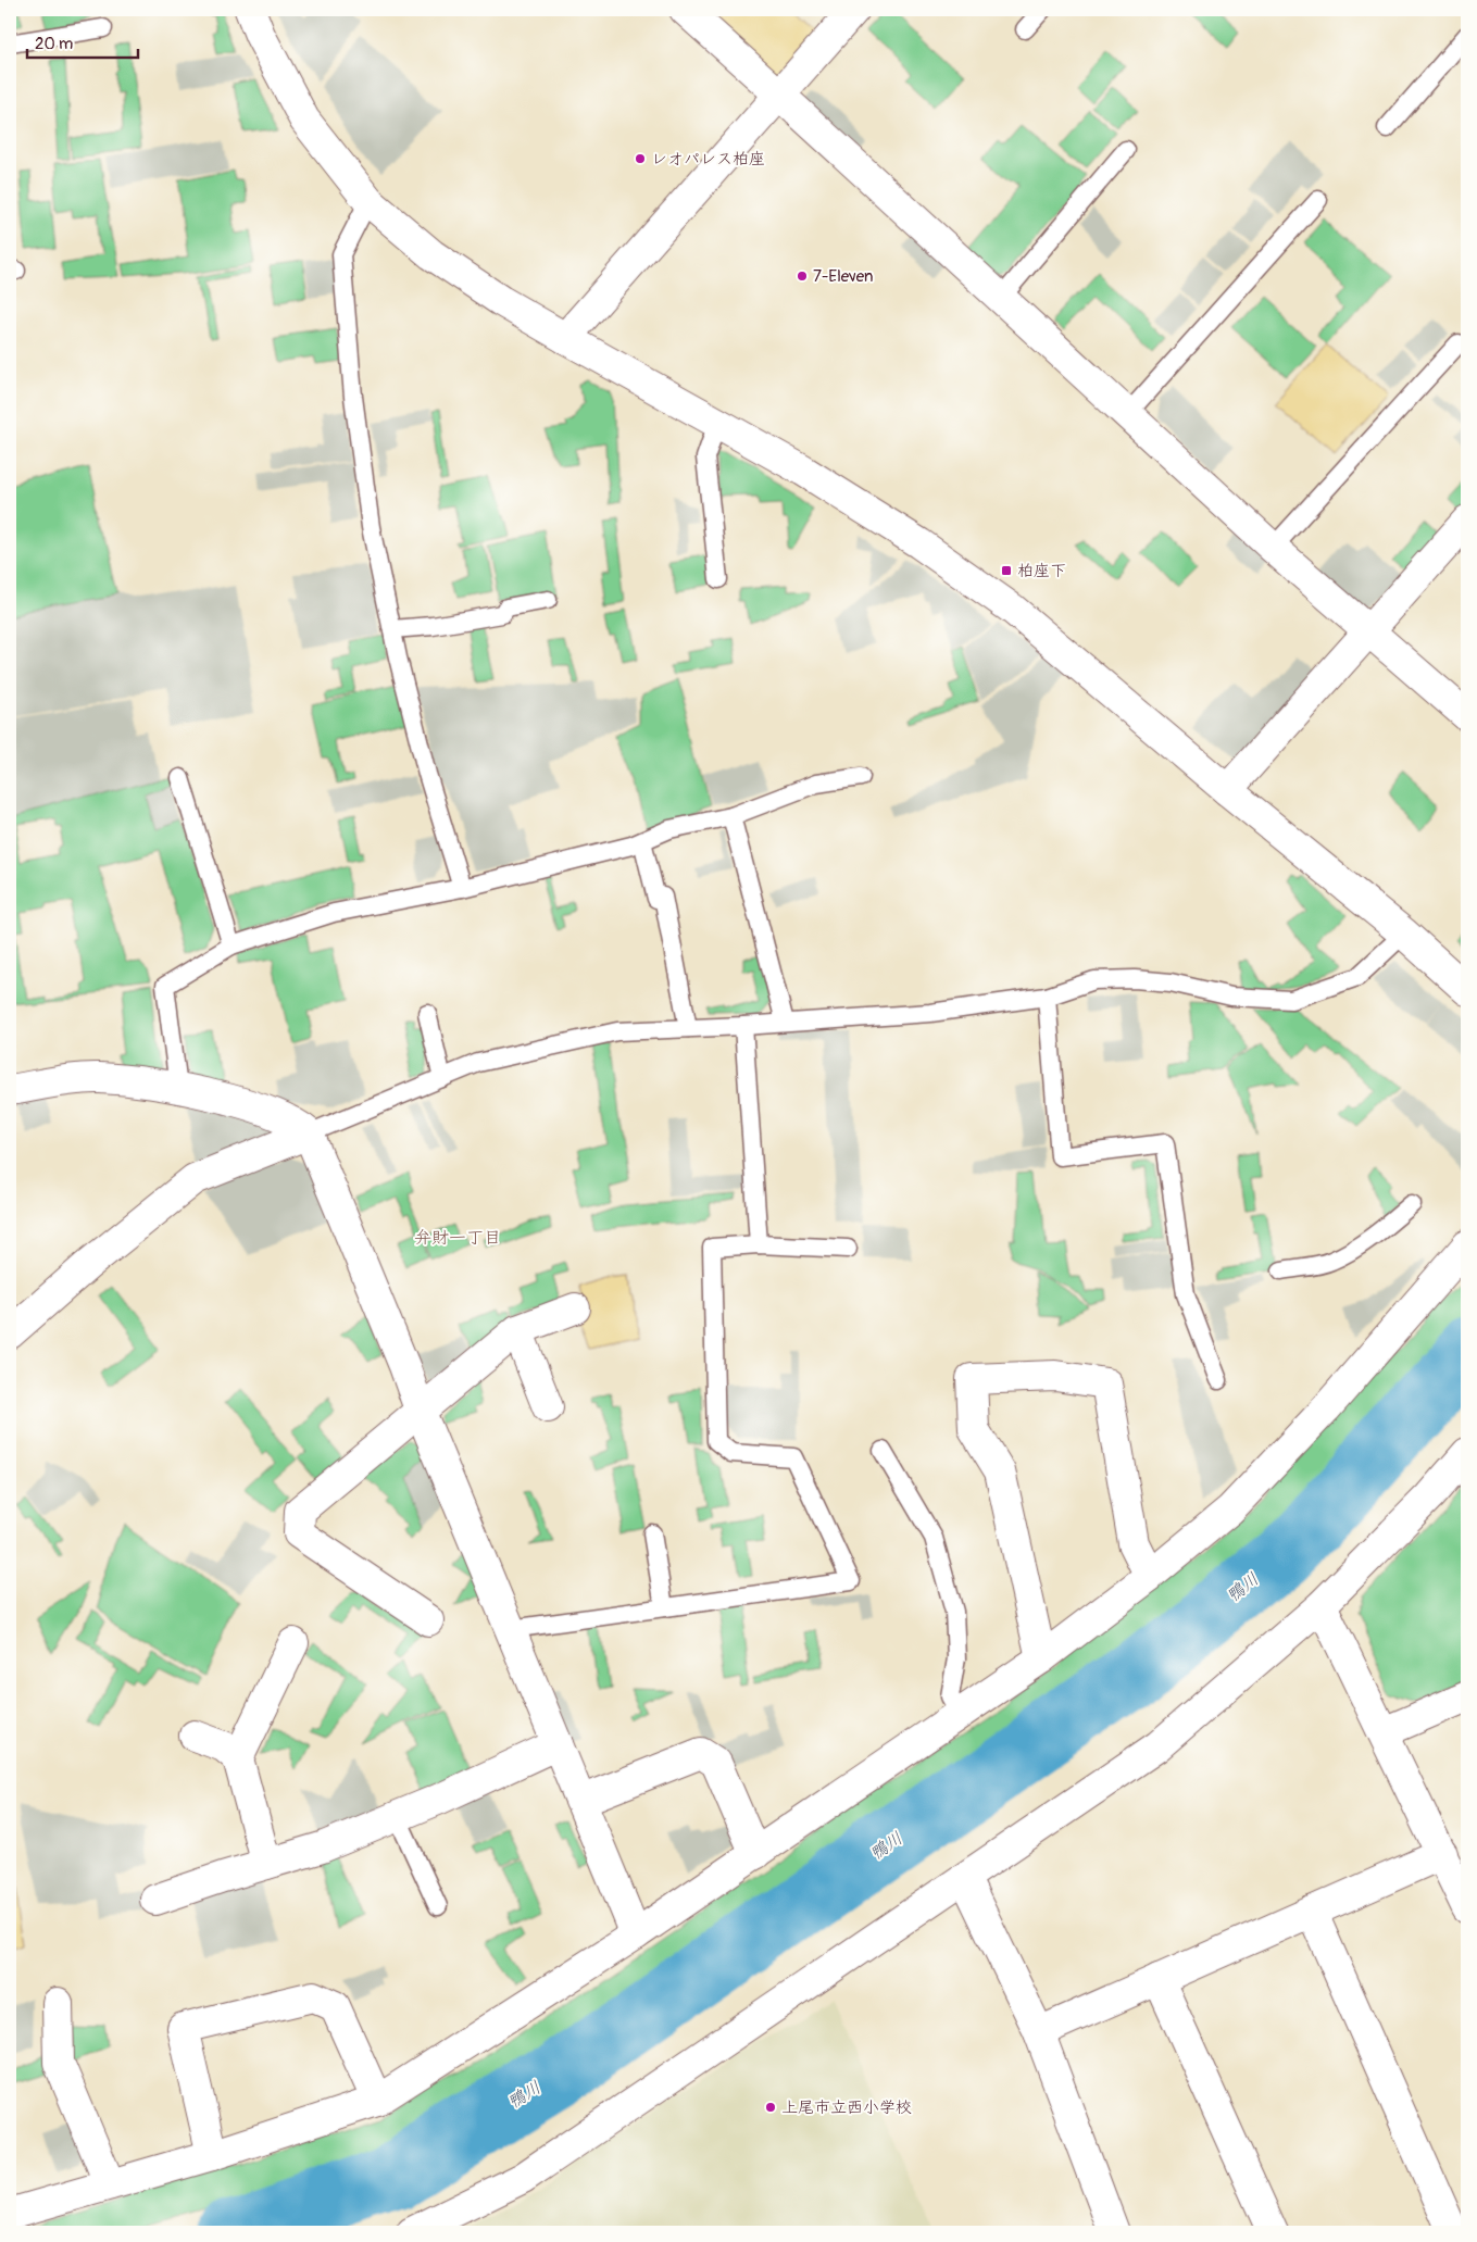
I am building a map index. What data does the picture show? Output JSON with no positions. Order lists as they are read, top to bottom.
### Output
{
  "districts": ["弁財一丁目"],
  "water": ["鴨川"],
  "places": {
    "other": ["レオパレス柏座", "7-Eleven", "上尾市立西小学校"],
    "transit": ["柏座下"]
  },
  "scale_bar": "20 m"
}
